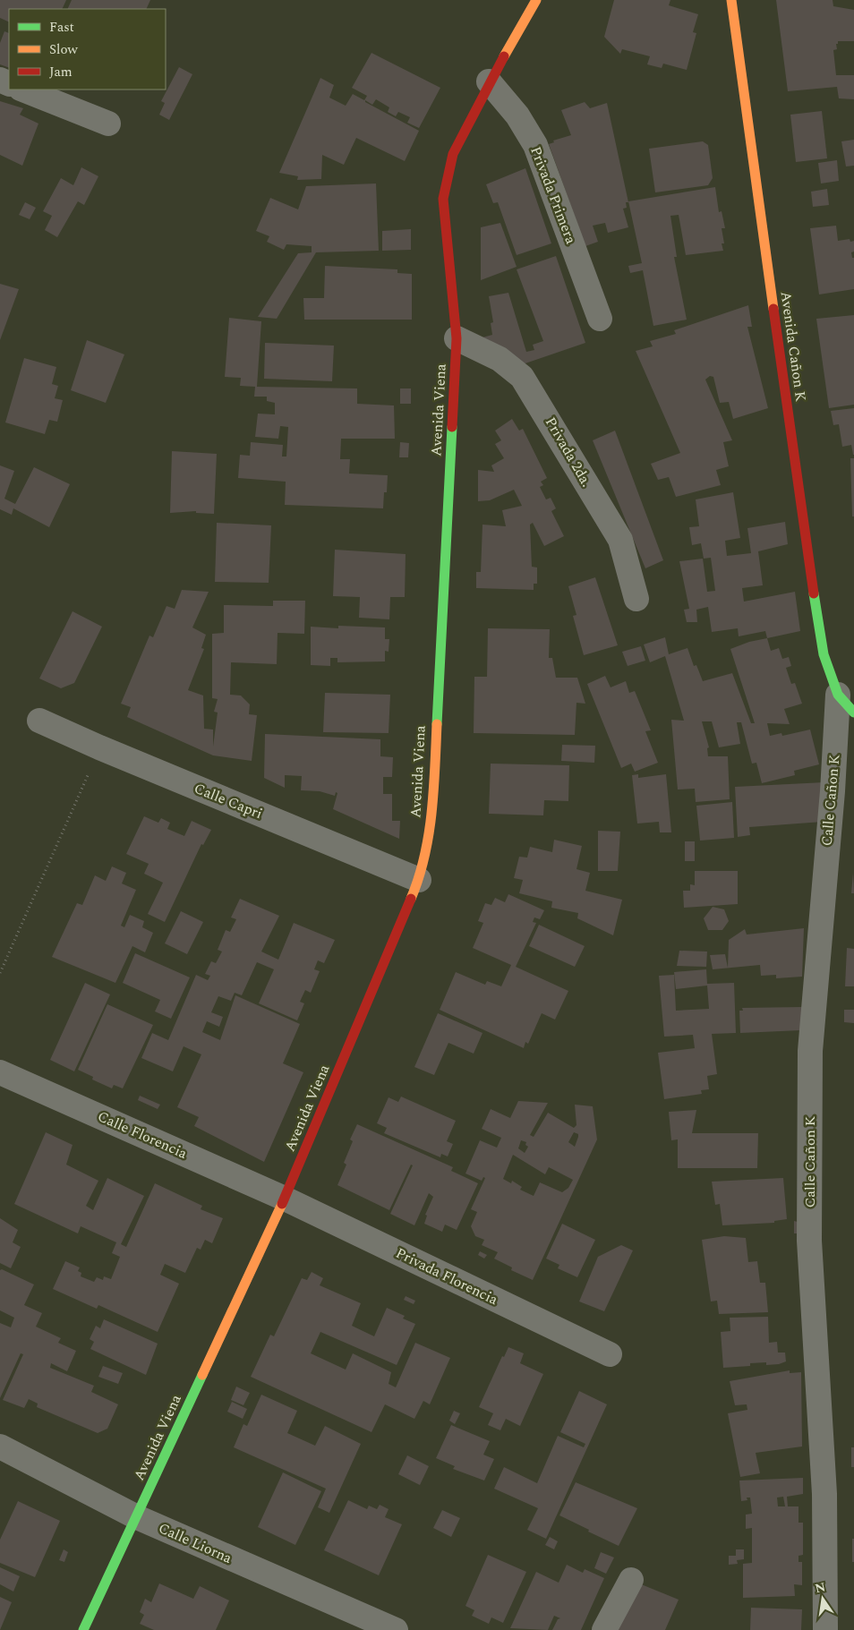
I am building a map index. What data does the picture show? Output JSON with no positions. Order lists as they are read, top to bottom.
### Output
{
  "streets": {
    "street": [
      "Privada Primera",
      "Avenida Cañon K",
      "Avenida Viena",
      "Privada 2da.",
      "Calle Cañon K",
      "Calle Capri",
      "Calle Florencia",
      "Privada Florencia",
      "Calle Liorna"
    ]
  },
  "crossings": [
    ["Privada Primera", "Avenida Viena"],
    ["Avenida Cañon K", "Calle Cañon K"],
    ["Avenida Viena", "Privada 2da."],
    ["Avenida Viena", "Calle Capri"],
    ["Avenida Viena", "Calle Florencia"],
    ["Avenida Viena", "Privada Florencia"],
    ["Avenida Viena", "Calle Liorna"],
    ["Calle Florencia", "Privada Florencia"]
  ],
  "legend": ["Fast", "Slow", "Jam"],
  "north": "top"
}
